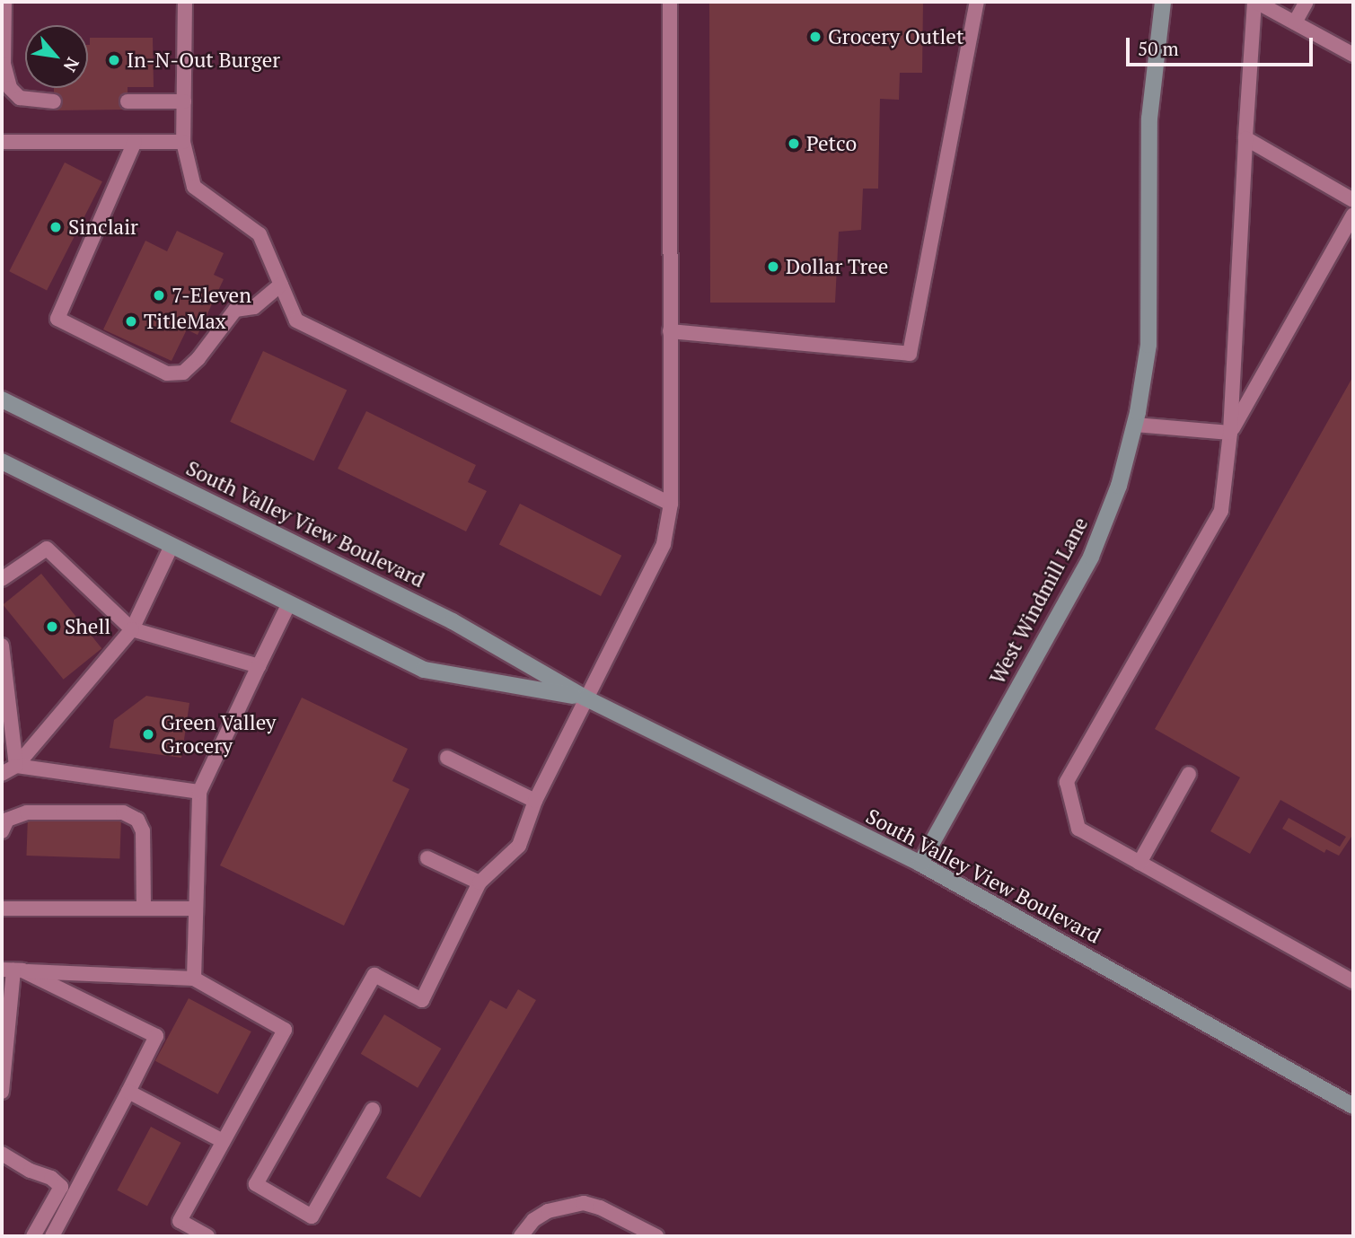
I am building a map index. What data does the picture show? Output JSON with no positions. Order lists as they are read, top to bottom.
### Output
{
  "streets": {
    "main road": ["South Valley View Boulevard", "West Windmill Lane"]
  },
  "crossings": [
    ["South Valley View Boulevard", "West Windmill Lane"]
  ],
  "places": [
    "Grocery Outlet",
    "In-N-Out Burger",
    "Petco",
    "Sinclair",
    "Dollar Tree",
    "7-Eleven",
    "TitleMax",
    "Shell",
    "Green Valley Grocery"
  ],
  "scale_bar": "50 m",
  "north": "bottom right"
}
